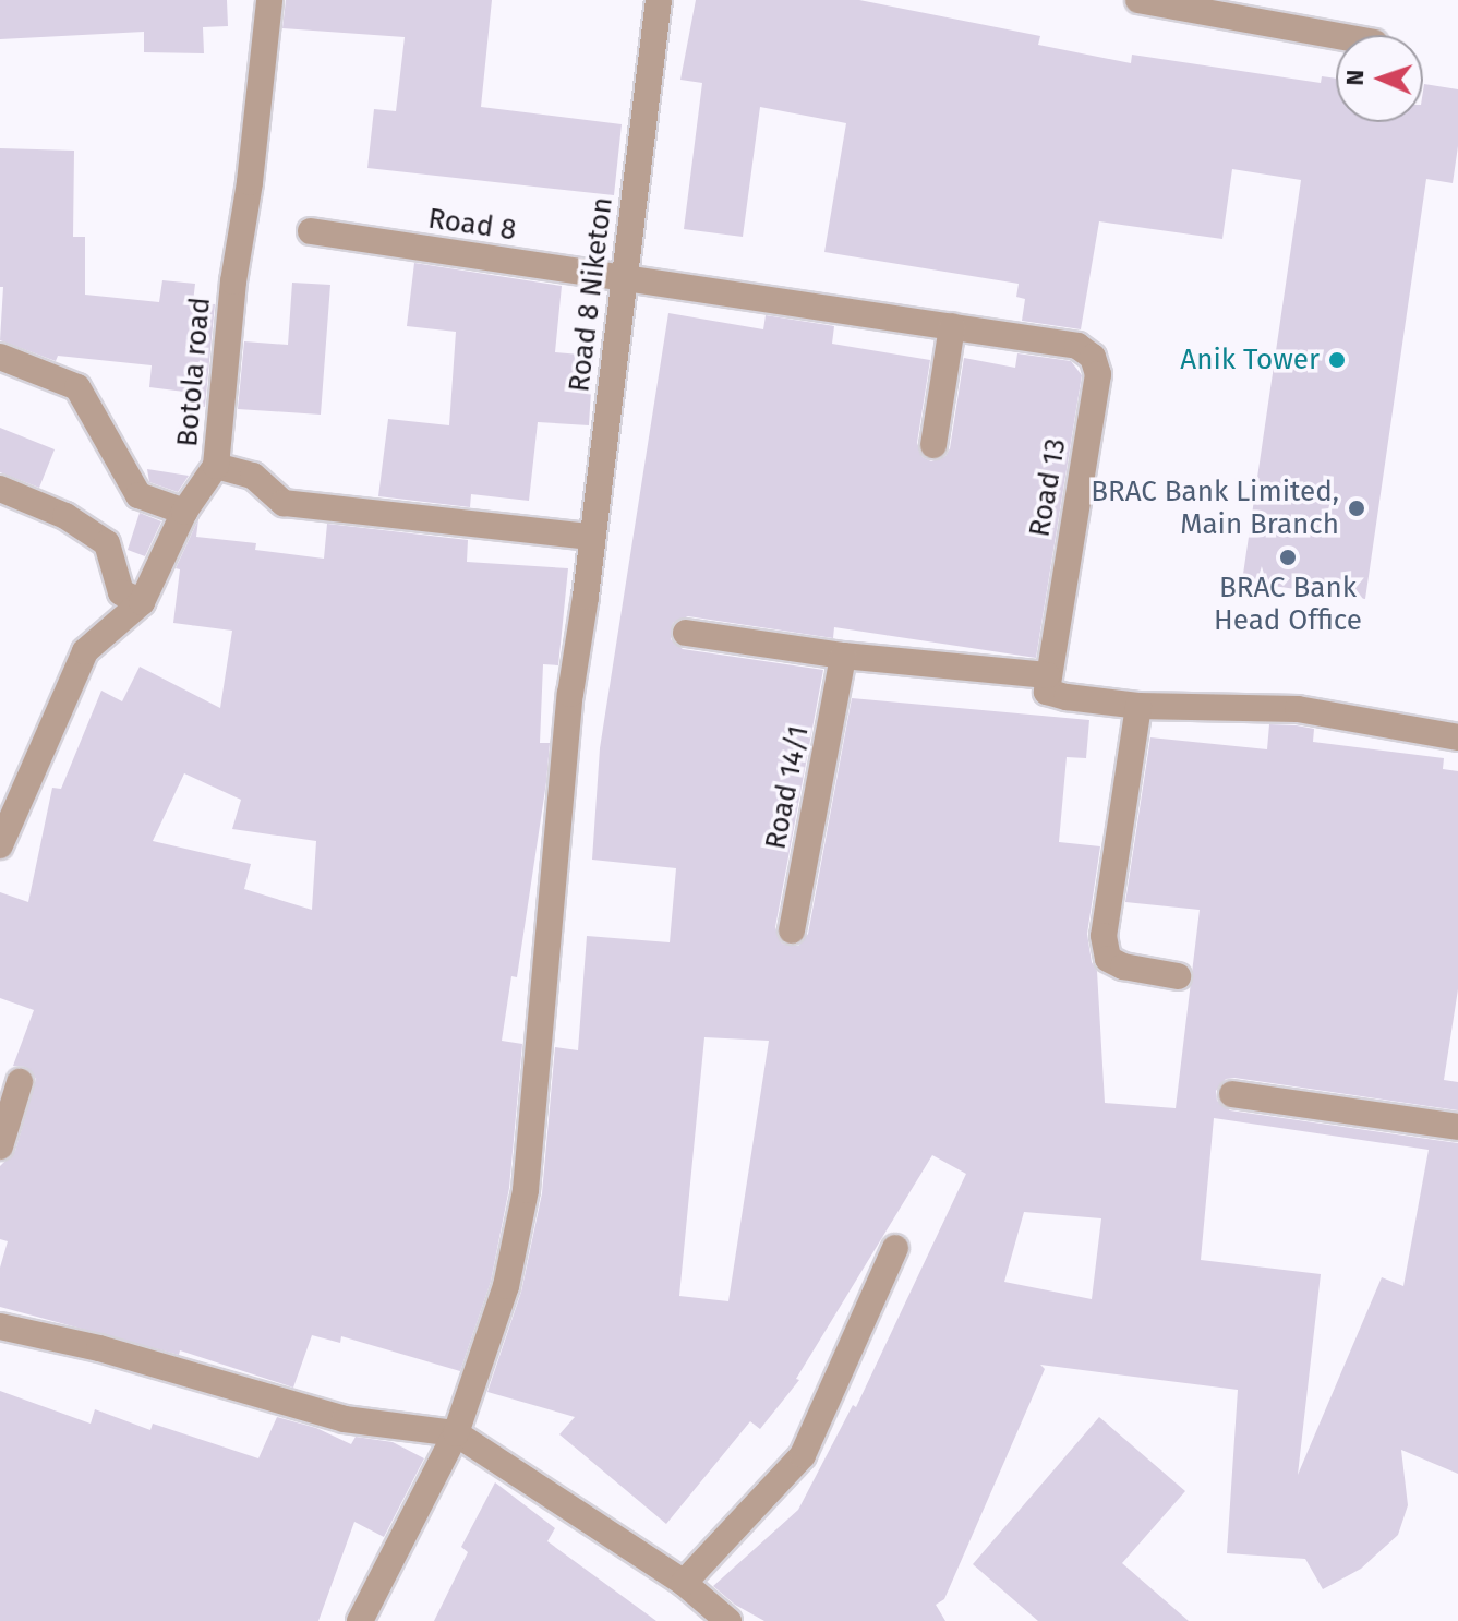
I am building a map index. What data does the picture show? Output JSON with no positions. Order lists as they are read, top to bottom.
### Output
{
  "streets": {
    "street": [
      "Road 8",
      "Road 8 Niketon",
      "Botola road",
      "Road 13",
      "Road 14/1"
    ]
  },
  "crossings": [
    ["Road 8", "Road 8 Niketon"],
    ["Road 8", "Road 13"],
    ["Road 8 Niketon", "Road 13"]
  ],
  "places": ["Anik Tower", "BRAC Bank Limited, Main Branch", "BRAC Bank Head Office"],
  "north": "left"
}
